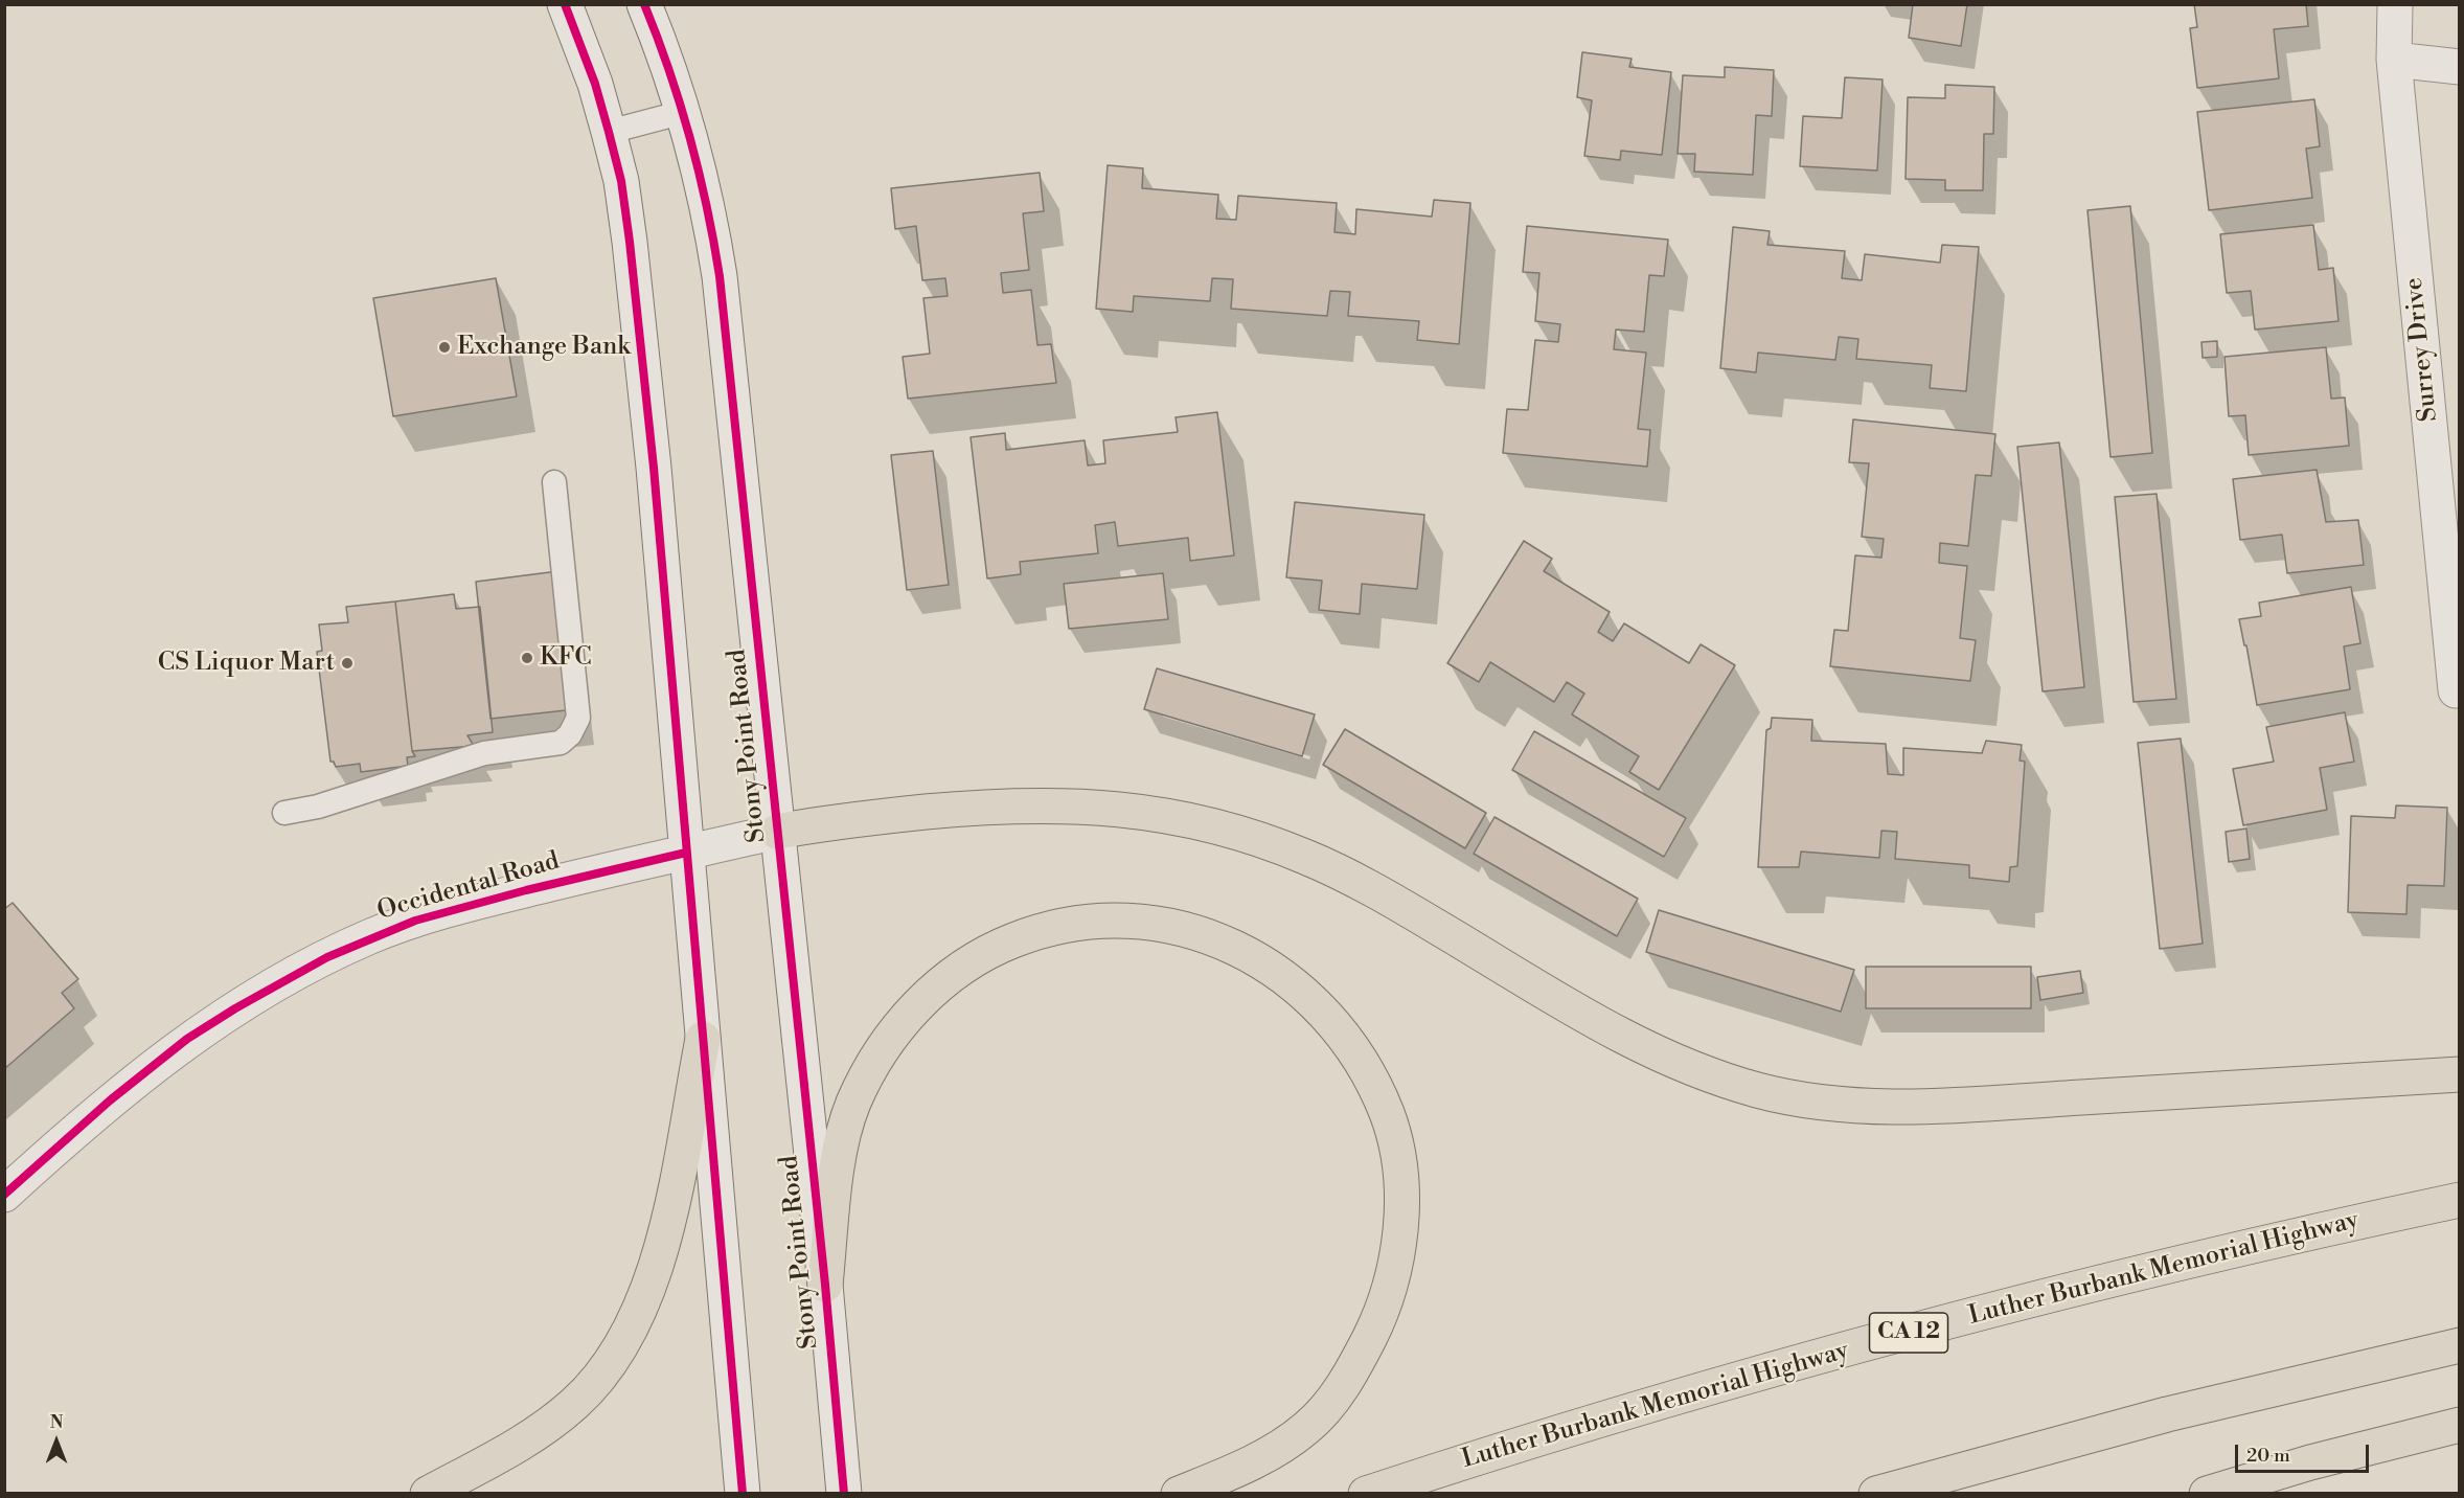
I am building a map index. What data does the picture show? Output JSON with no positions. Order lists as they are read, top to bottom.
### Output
{
  "streets": {
    "highway": ["Luther Burbank Memorial Highway", "CA 12"],
    "main road": ["Surrey Drive", "Stony Point Road", "Occidental Road"]
  },
  "crossings": [
    ["Stony Point Road", "Occidental Road"]
  ],
  "places": ["Exchange Bank", "KFC", "CS Liquor Mart"],
  "scale_bar": "20 m",
  "north": "top"
}
